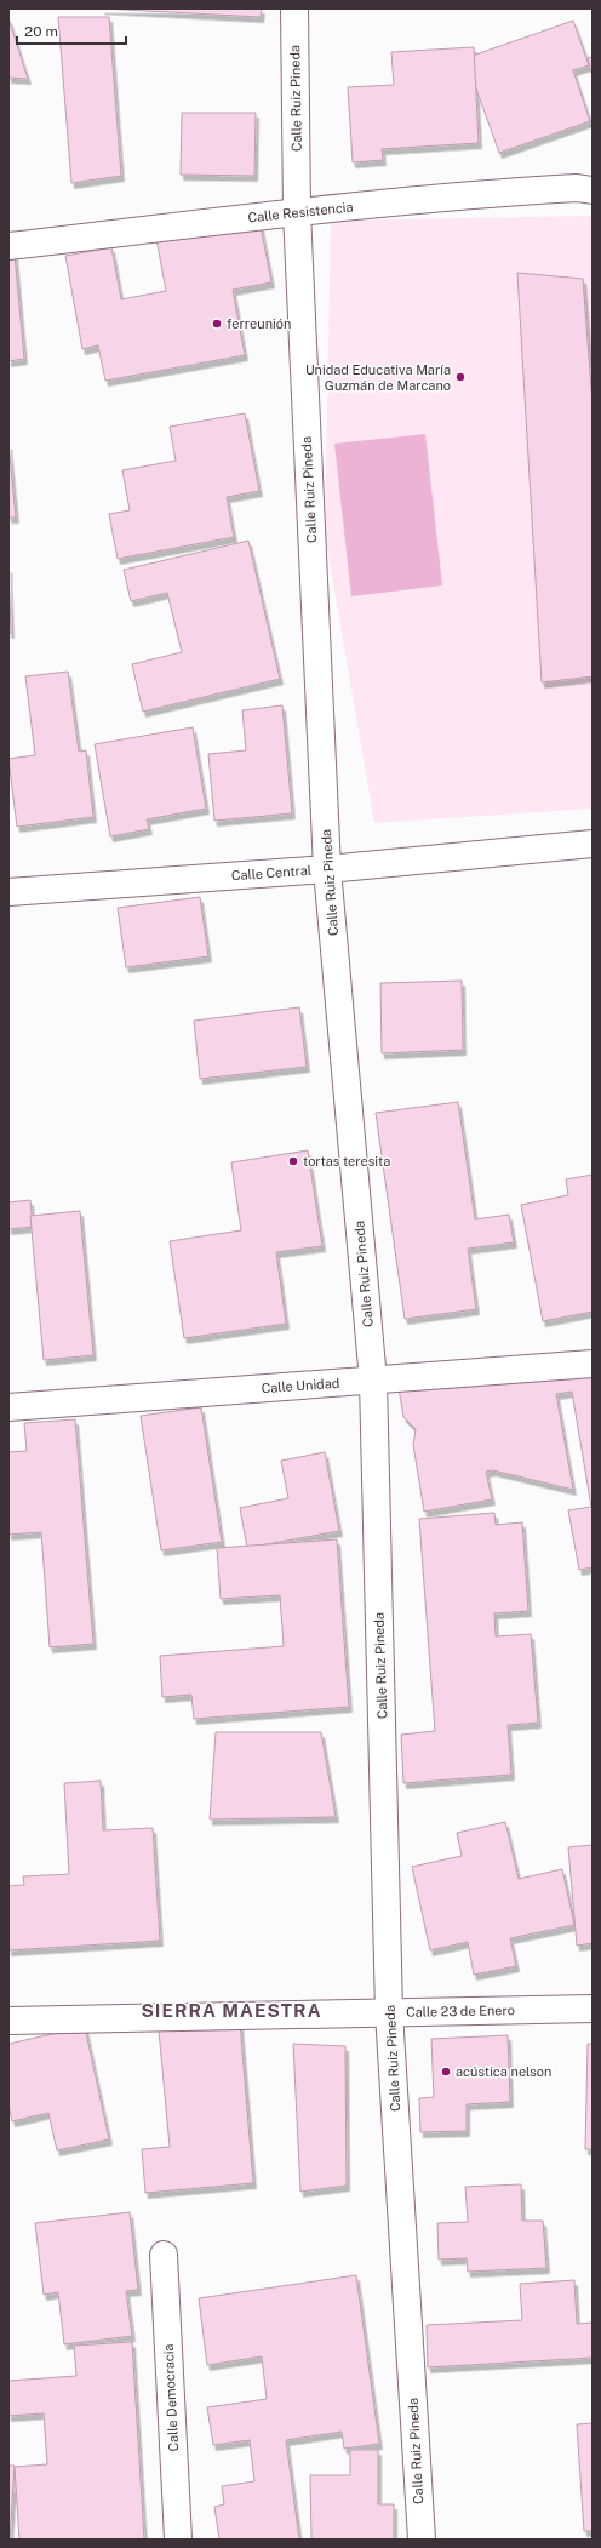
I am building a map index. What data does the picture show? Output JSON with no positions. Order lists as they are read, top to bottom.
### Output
{
  "streets": {
    "street": [
      "Calle Ruiz Pineda",
      "Calle Resistencia",
      "Calle Central",
      "Calle Unidad",
      "Calle 23 de Enero",
      "Calle Democracia"
    ]
  },
  "crossings": [
    ["Calle Ruiz Pineda", "Calle Resistencia"],
    ["Calle Ruiz Pineda", "Calle Central"],
    ["Calle Ruiz Pineda", "Calle Unidad"],
    ["Calle Ruiz Pineda", "Calle 23 de Enero"]
  ],
  "districts": ["SIERRA MAESTRA"],
  "places": [
    "ferreunión",
    "Unidad Educativa María Guzmán de Marcano",
    "tortas teresita",
    "acústica nelson"
  ],
  "scale_bar": "20 m"
}
